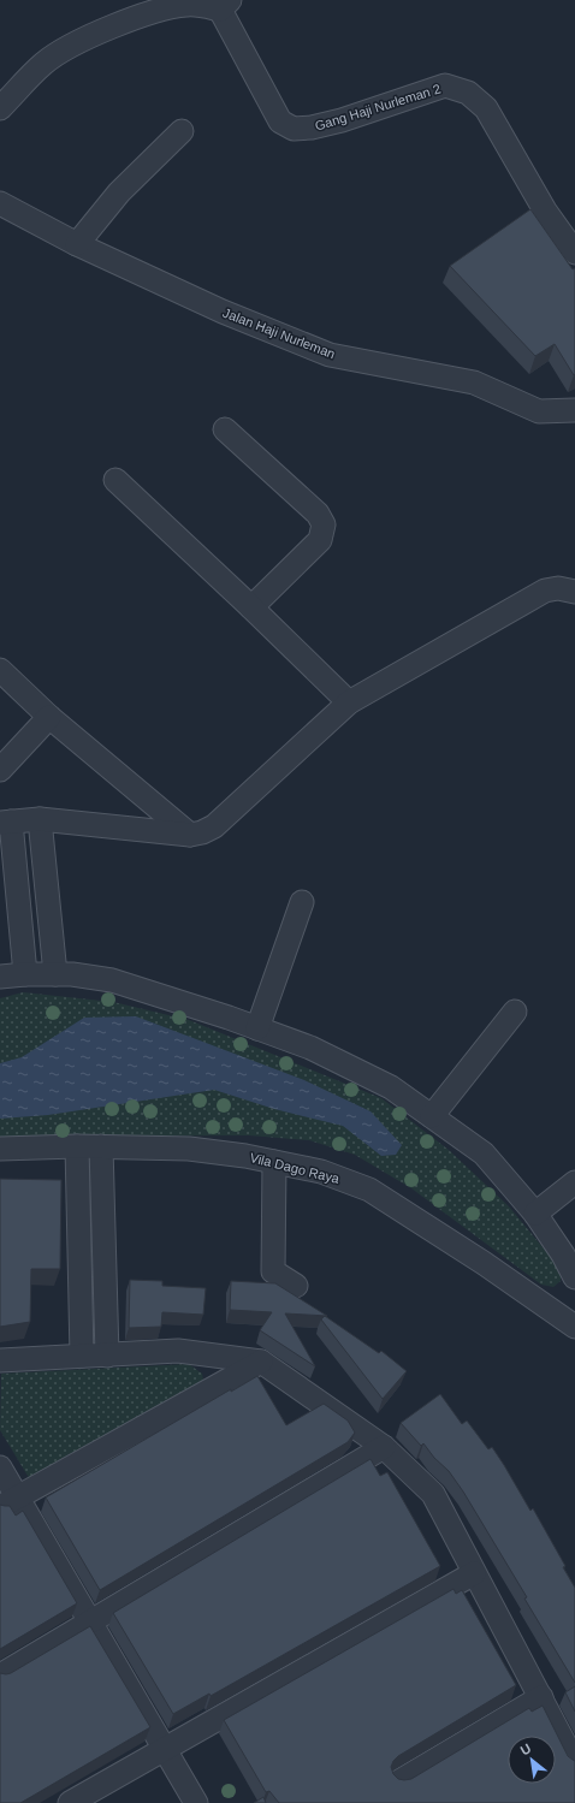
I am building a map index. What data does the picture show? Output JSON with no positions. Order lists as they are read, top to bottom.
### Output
{
  "streets": {
    "street": ["Gang Haji Nurleman 2", "Jalan Haji Nurleman", "Vila Dago Raya"]
  },
  "north": "top left"
}
